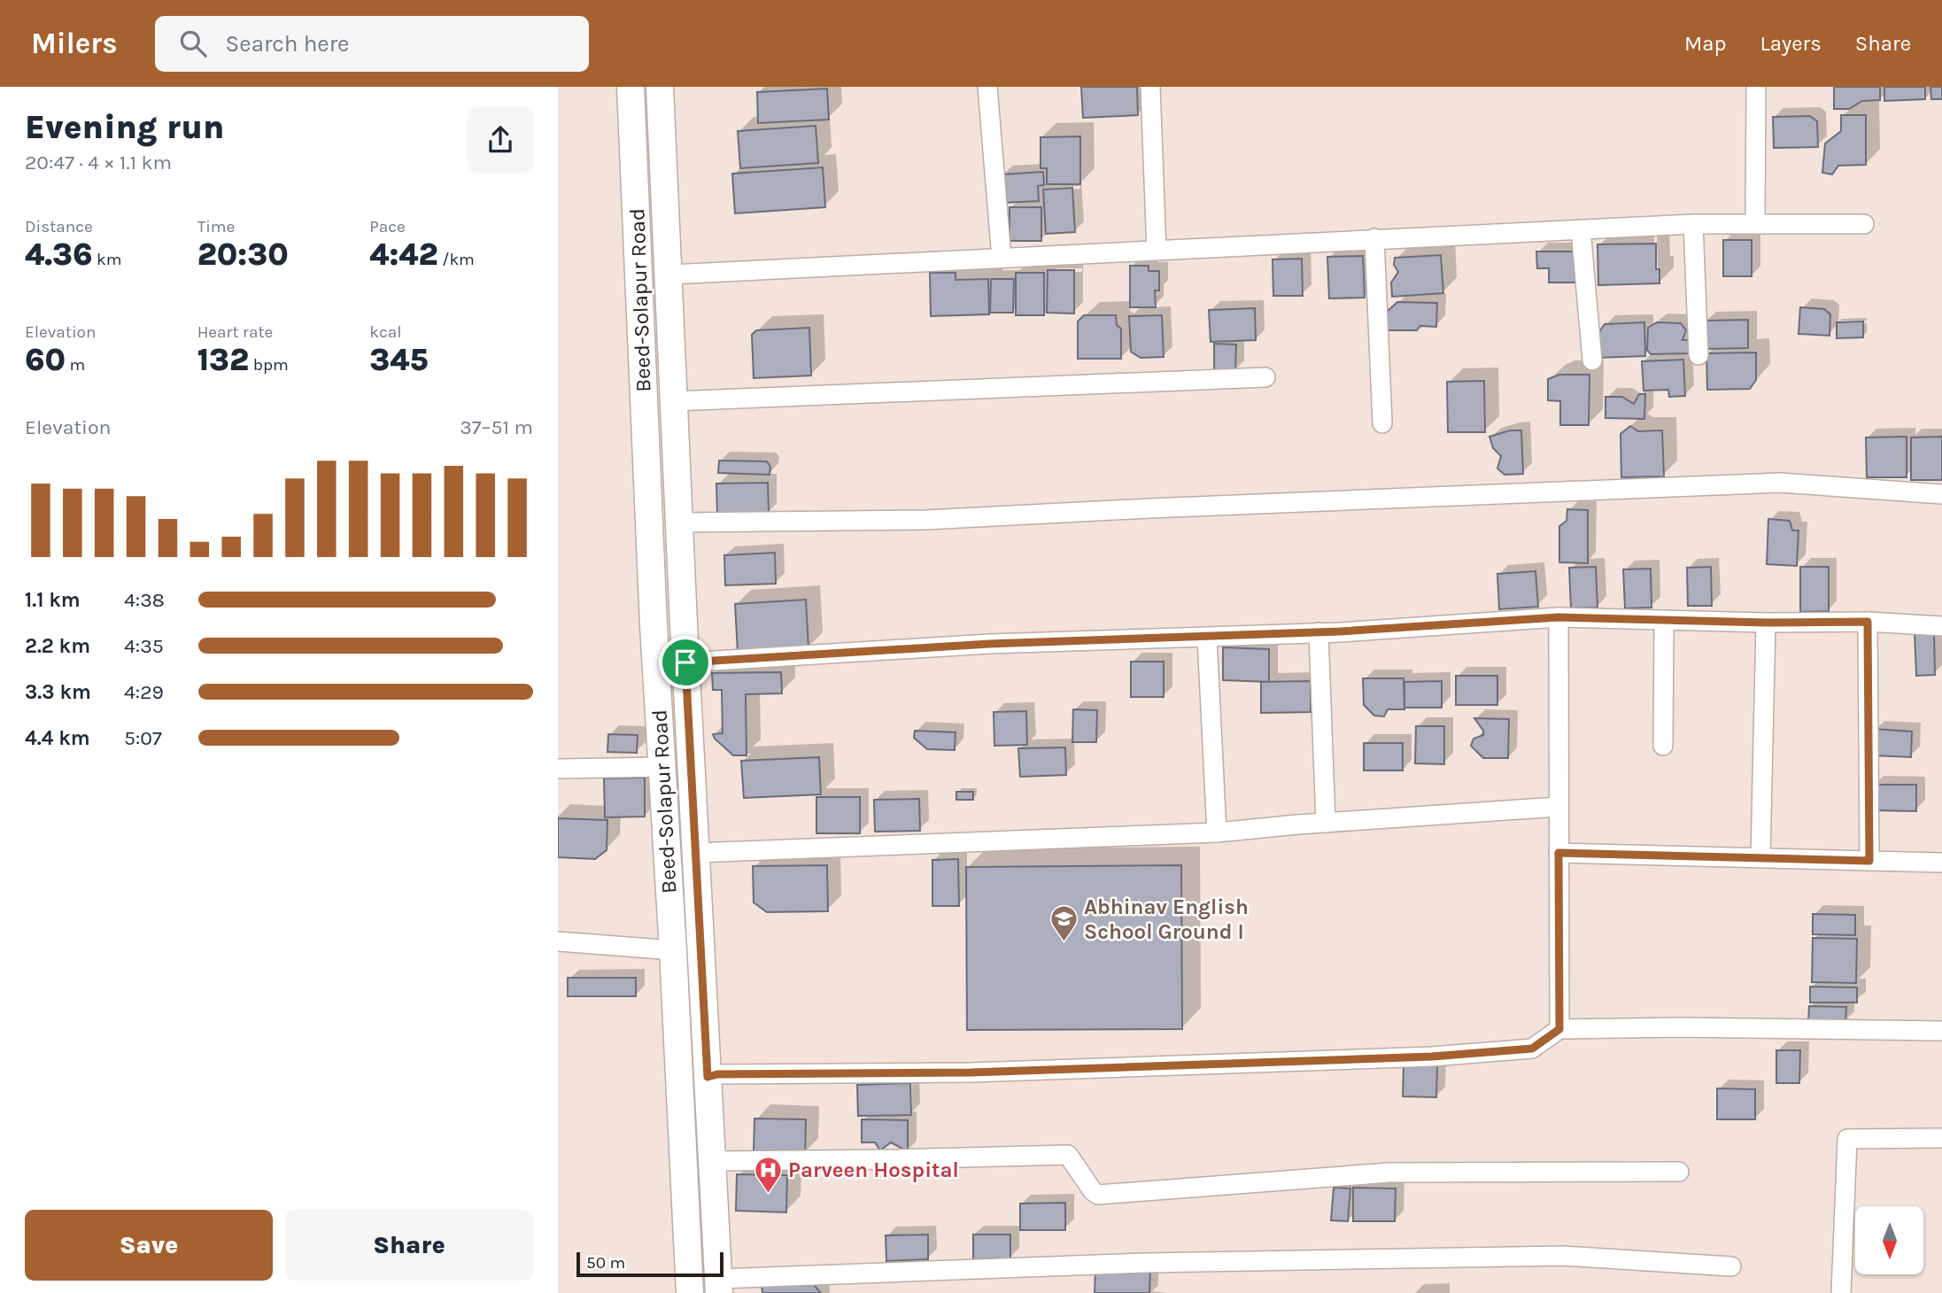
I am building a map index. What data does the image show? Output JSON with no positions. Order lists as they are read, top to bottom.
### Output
{
  "streets": {
    "main road": ["Beed-Solapur Road"]
  },
  "places": {
    "school or university": ["Abhinav English School Ground I"],
    "hospital": ["Parveen Hospital"]
  },
  "scale_bar": "50 m",
  "north": "bottom",
  "page": {
    "header": "Milers",
    "search": "Search here",
    "nav": ["Map", "Layers", "Share"],
    "heading": ["Evening run", "20:47 · 4 × 1.1 km"],
    "stats": [
      ["Distance", "4.36 km"],
      ["Time", "20:30"],
      ["Pace", "4:42 /km"],
      ["Elevation", "60 m"],
      ["Heart rate", "132 bpm"],
      ["kcal", "345"]
    ],
    "chart": ["Elevation", "37–51 m"],
    "list": [
      {
        "name": "1.1 km",
        "note": "4:38"
      },
      {
        "name": "2.2 km",
        "note": "4:35"
      },
      {
        "name": "3.3 km",
        "note": "4:29"
      },
      {
        "name": "4.4 km",
        "note": "5:07"
      }
    ],
    "buttons": ["Save", "Share"],
    "scale": "50 m"
  }
}
